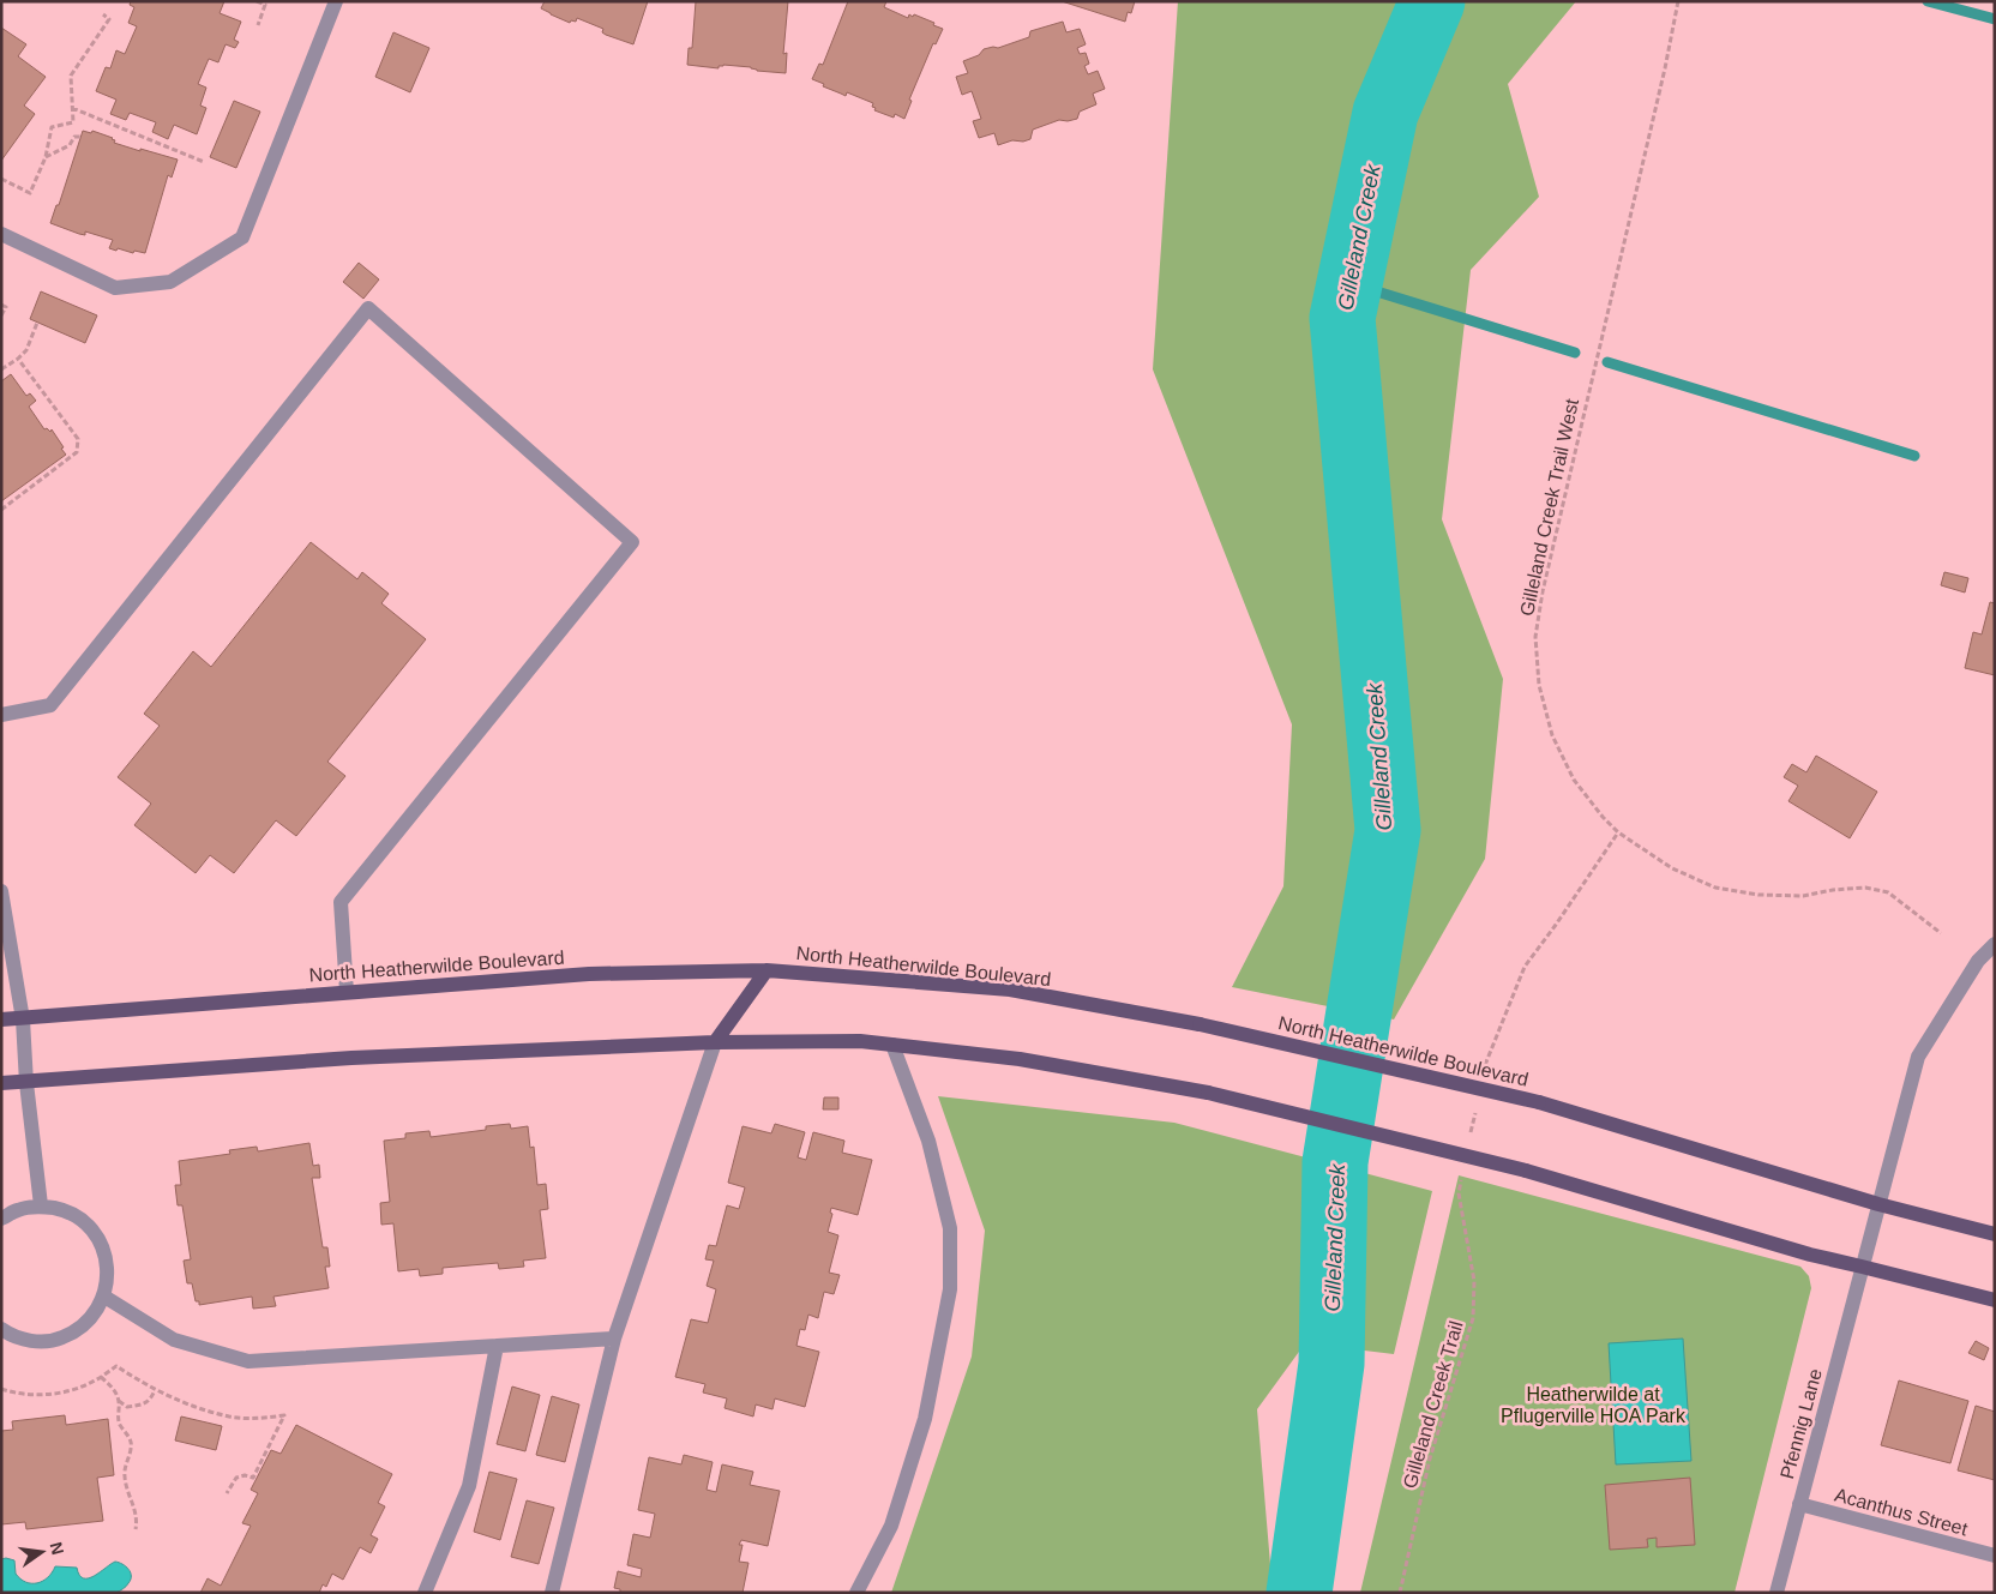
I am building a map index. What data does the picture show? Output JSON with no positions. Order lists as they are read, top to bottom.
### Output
{
  "streets": {
    "main road": ["North Heatherwilde Boulevard"],
    "street": ["Pfennig Lane", "Acanthus Street"],
    "path": ["Gilleland Creek Trail West", "Gilleland Creek Trail"]
  },
  "crossings": [
    ["North Heatherwilde Boulevard", "Pfennig Lane"],
    ["Pfennig Lane", "Acanthus Street"]
  ],
  "water": ["Gilleland Creek"],
  "parks": ["Heatherwilde at Pflugerville HOA Park"],
  "north": "right"
}
